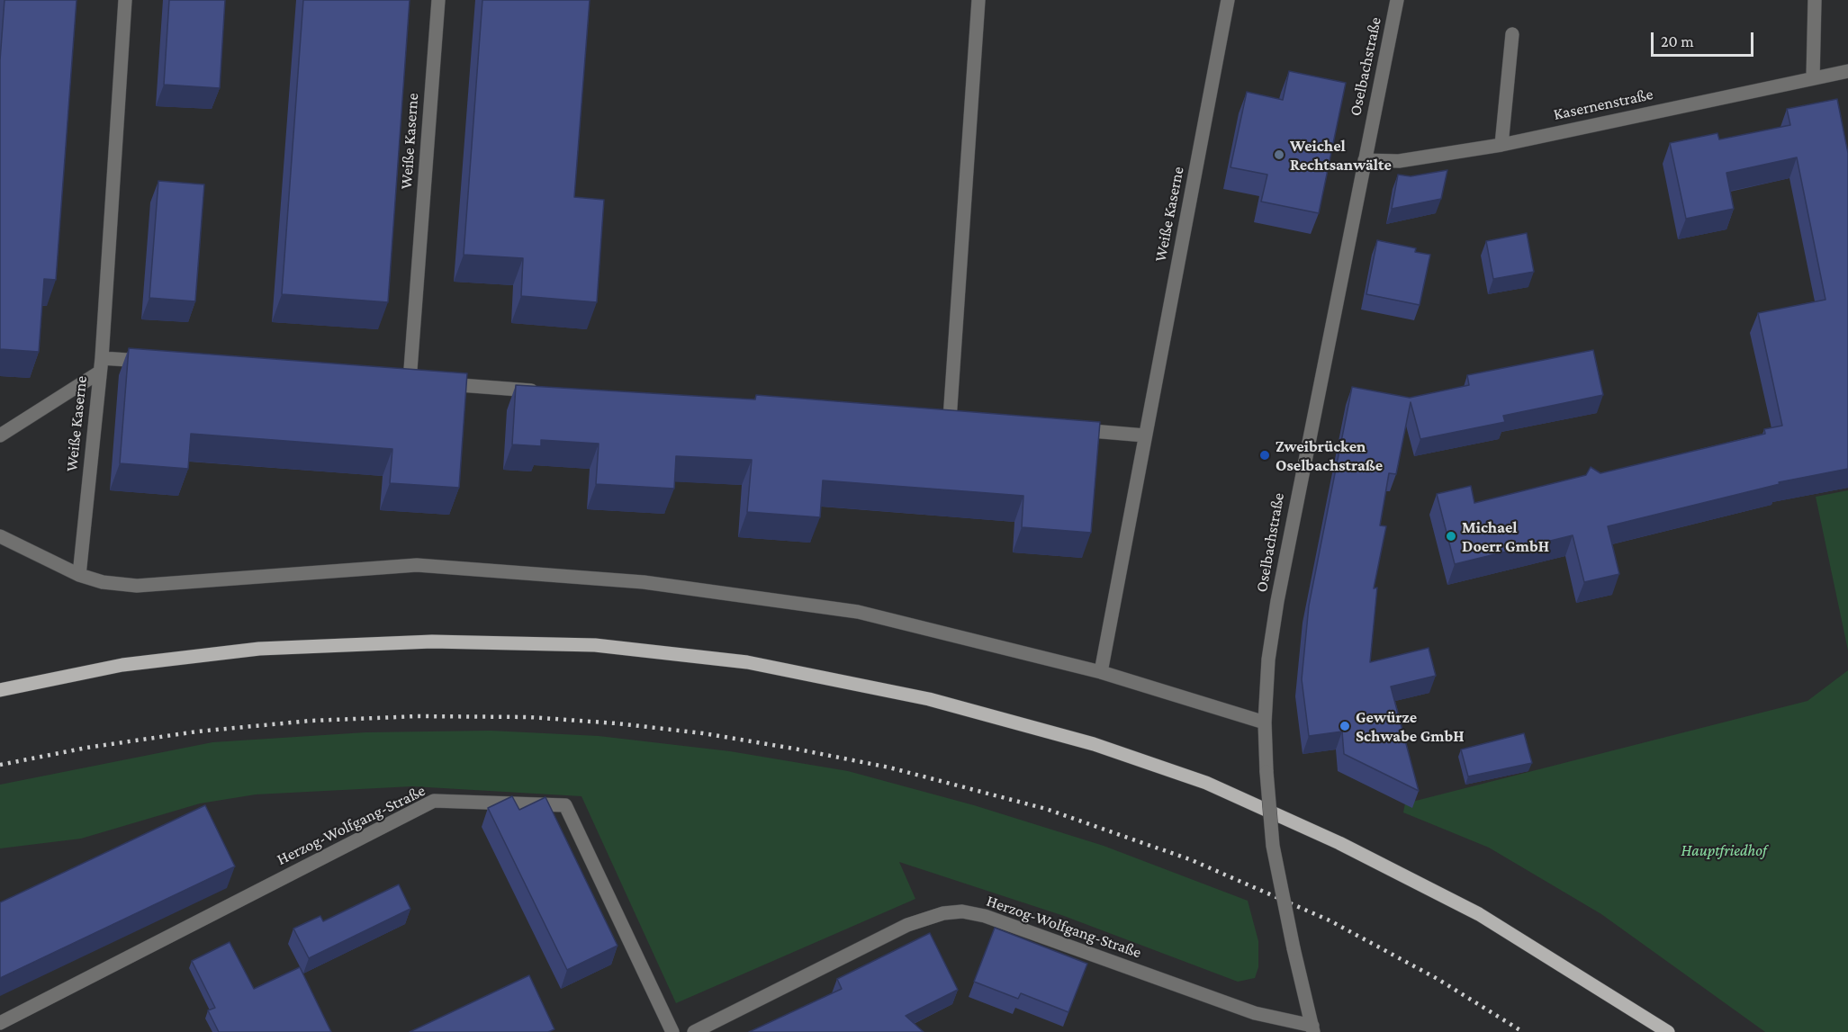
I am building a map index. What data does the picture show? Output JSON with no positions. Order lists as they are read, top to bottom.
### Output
{
  "streets": {
    "street": [
      "Oselbachstraße",
      "Kasernenstraße",
      "Weiße Kaserne",
      "Herzog-Wolfgang-Straße"
    ]
  },
  "crossings": [
    ["Oselbachstraße", "Kasernenstraße"],
    ["Oselbachstraße", "Herzog-Wolfgang-Straße"]
  ],
  "parks": ["Hauptfriedhof"],
  "places": [
    "Weichel Rechtsanwälte",
    "Zweibrücken Oselbachstraße",
    "Michael Doerr GmbH",
    "Gewürze Schwabe GmbH"
  ],
  "scale_bar": "20 m"
}
